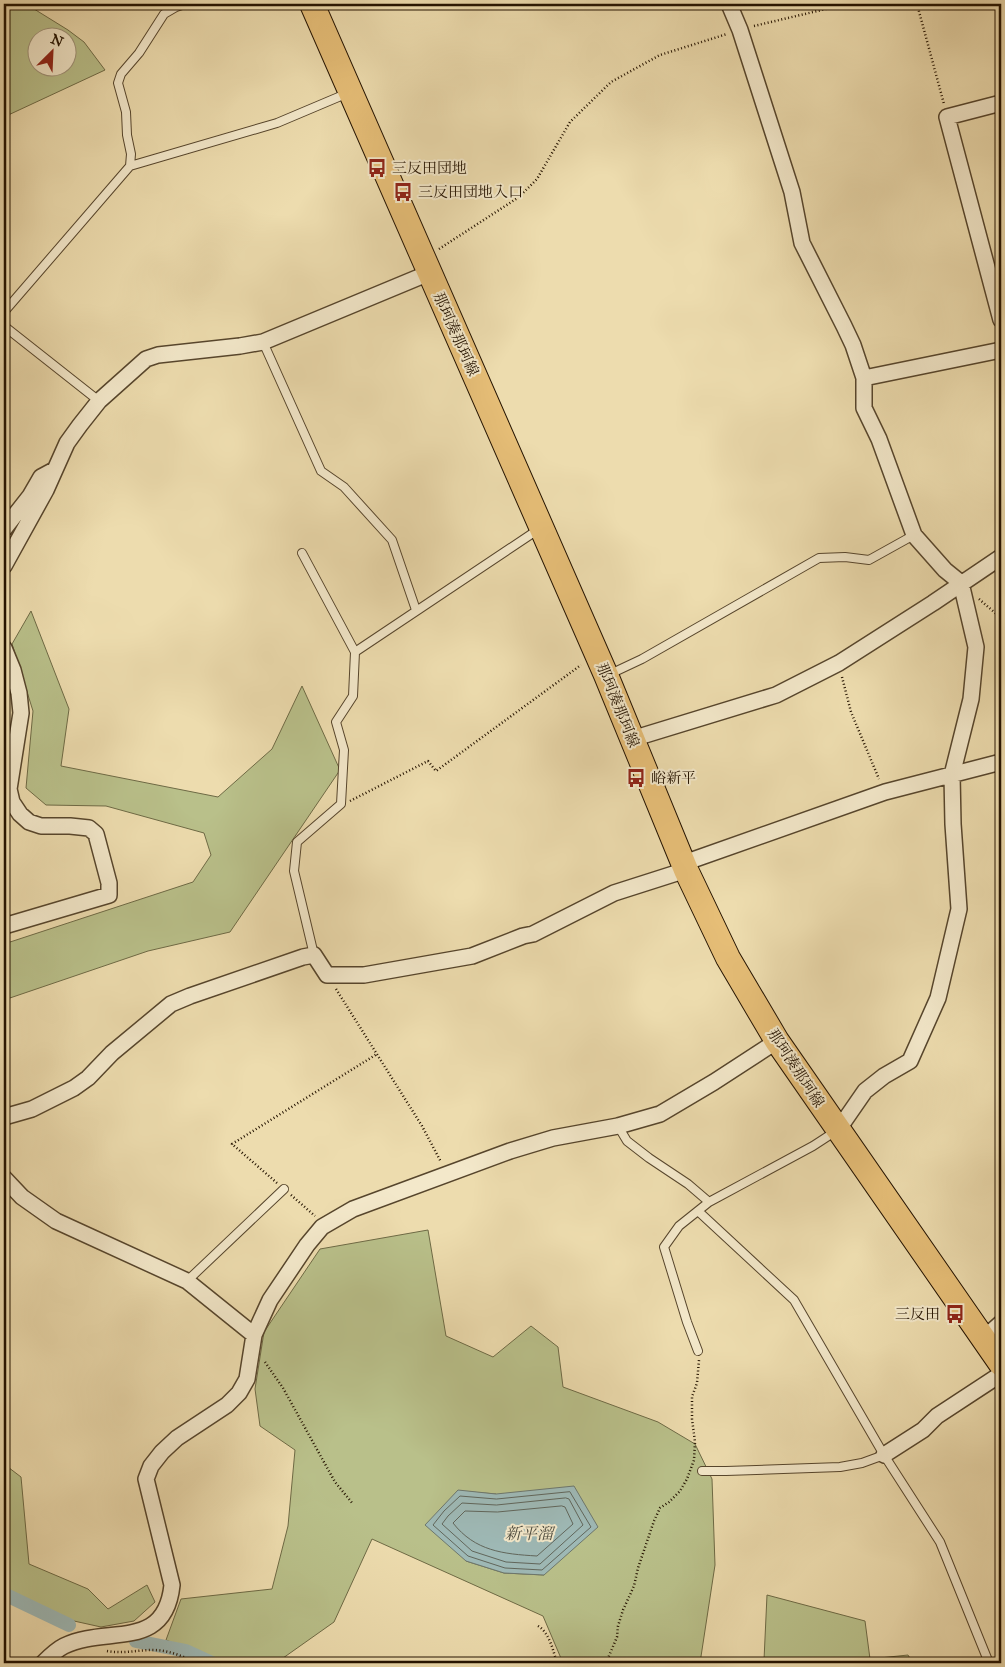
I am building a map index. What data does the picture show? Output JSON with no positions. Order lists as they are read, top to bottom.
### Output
{
  "streets": {
    "main road": ["那珂湊那珂線"]
  },
  "water": ["新平溜"],
  "places": {
    "bus stop": [
      "三反田団地",
      "三反田団地入口",
      "峪新平",
      "三反田"
    ]
  },
  "north": "top right"
}
